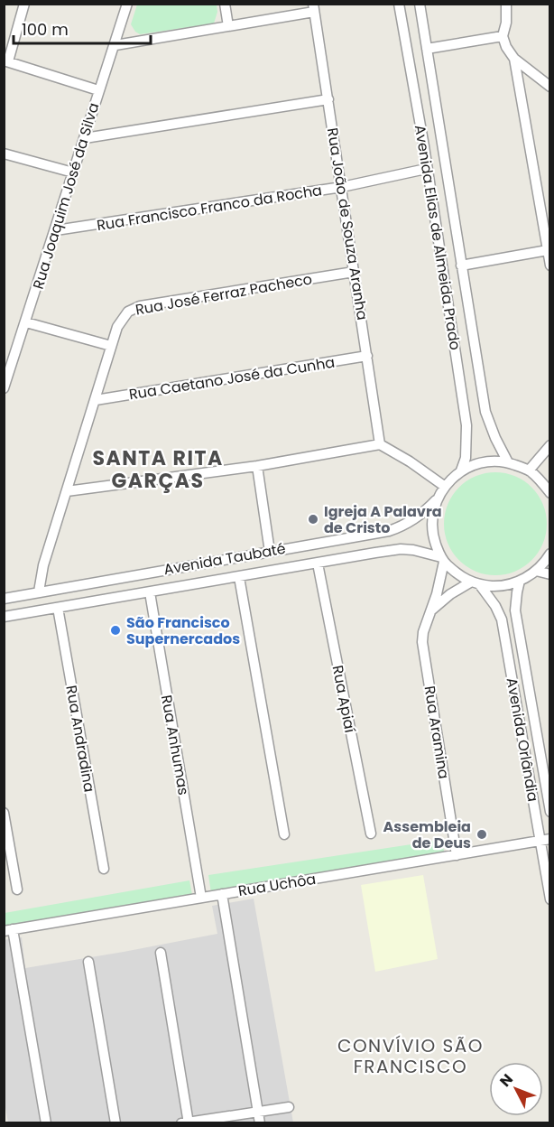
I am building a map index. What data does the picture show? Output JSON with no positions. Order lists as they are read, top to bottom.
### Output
{
  "streets": {
    "street": [
      "Rua Joaquim José da Silva",
      "Rua Francisco Franco da Rocha",
      "Rua João de Souza Aranha",
      "Avenida Elias de Almeida Prado",
      "Rua José Ferraz Pacheco",
      "Rua Caetano José da Cunha",
      "Avenida Taubaté",
      "Rua Apiaí",
      "Rua Aramina",
      "Rua Andradina",
      "Avenida Orlândia",
      "Rua Anhumas",
      "Rua Uchôa"
    ]
  },
  "crossings": [
    ["Rua Joaquim José da Silva", "Rua Francisco Franco da Rocha"],
    ["Rua Francisco Franco da Rocha", "Rua João de Souza Aranha"],
    ["Rua Francisco Franco da Rocha", "Avenida Elias de Almeida Prado"],
    ["Rua João de Souza Aranha", "Rua José Ferraz Pacheco"],
    ["Rua João de Souza Aranha", "Rua Caetano José da Cunha"],
    ["Rua José Ferraz Pacheco", "Rua Caetano José da Cunha"],
    ["Rua José Ferraz Pacheco", "Avenida Taubaté"],
    ["Avenida Taubaté", "Rua Apiaí"],
    ["Avenida Taubaté", "Rua Aramina"],
    ["Avenida Taubaté", "Rua Andradina"],
    ["Avenida Taubaté", "Avenida Orlândia"],
    ["Avenida Taubaté", "Rua Anhumas"],
    ["Rua Aramina", "Avenida Orlândia"],
    ["Rua Aramina", "Rua Uchôa"],
    ["Avenida Orlândia", "Rua Uchôa"],
    ["Rua Anhumas", "Rua Uchôa"]
  ],
  "districts": ["SANTA RITA GARÇAS", "CONVÍVIO SÃO FRANCISCO"],
  "places": ["Igreja A Palavra de Cristo", "São Francisco Supernercados", "Assembleia de Deus"],
  "scale_bar": "100 m",
  "north": "top left"
}
